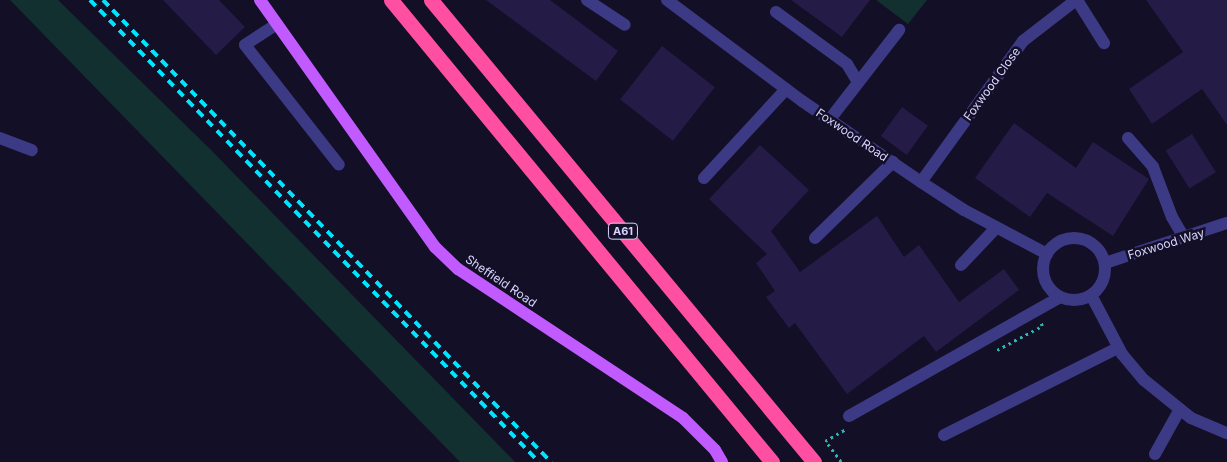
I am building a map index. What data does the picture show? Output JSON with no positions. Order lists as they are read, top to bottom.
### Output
{
  "streets": {
    "highway": ["A61"],
    "main road": ["Sheffield Road"],
    "street": ["Foxwood Close", "Foxwood Road", "Foxwood Way"]
  },
  "crossings": [
    ["Foxwood Close", "Foxwood Road"],
    ["Foxwood Road", "Foxwood Way"]
  ]
}
